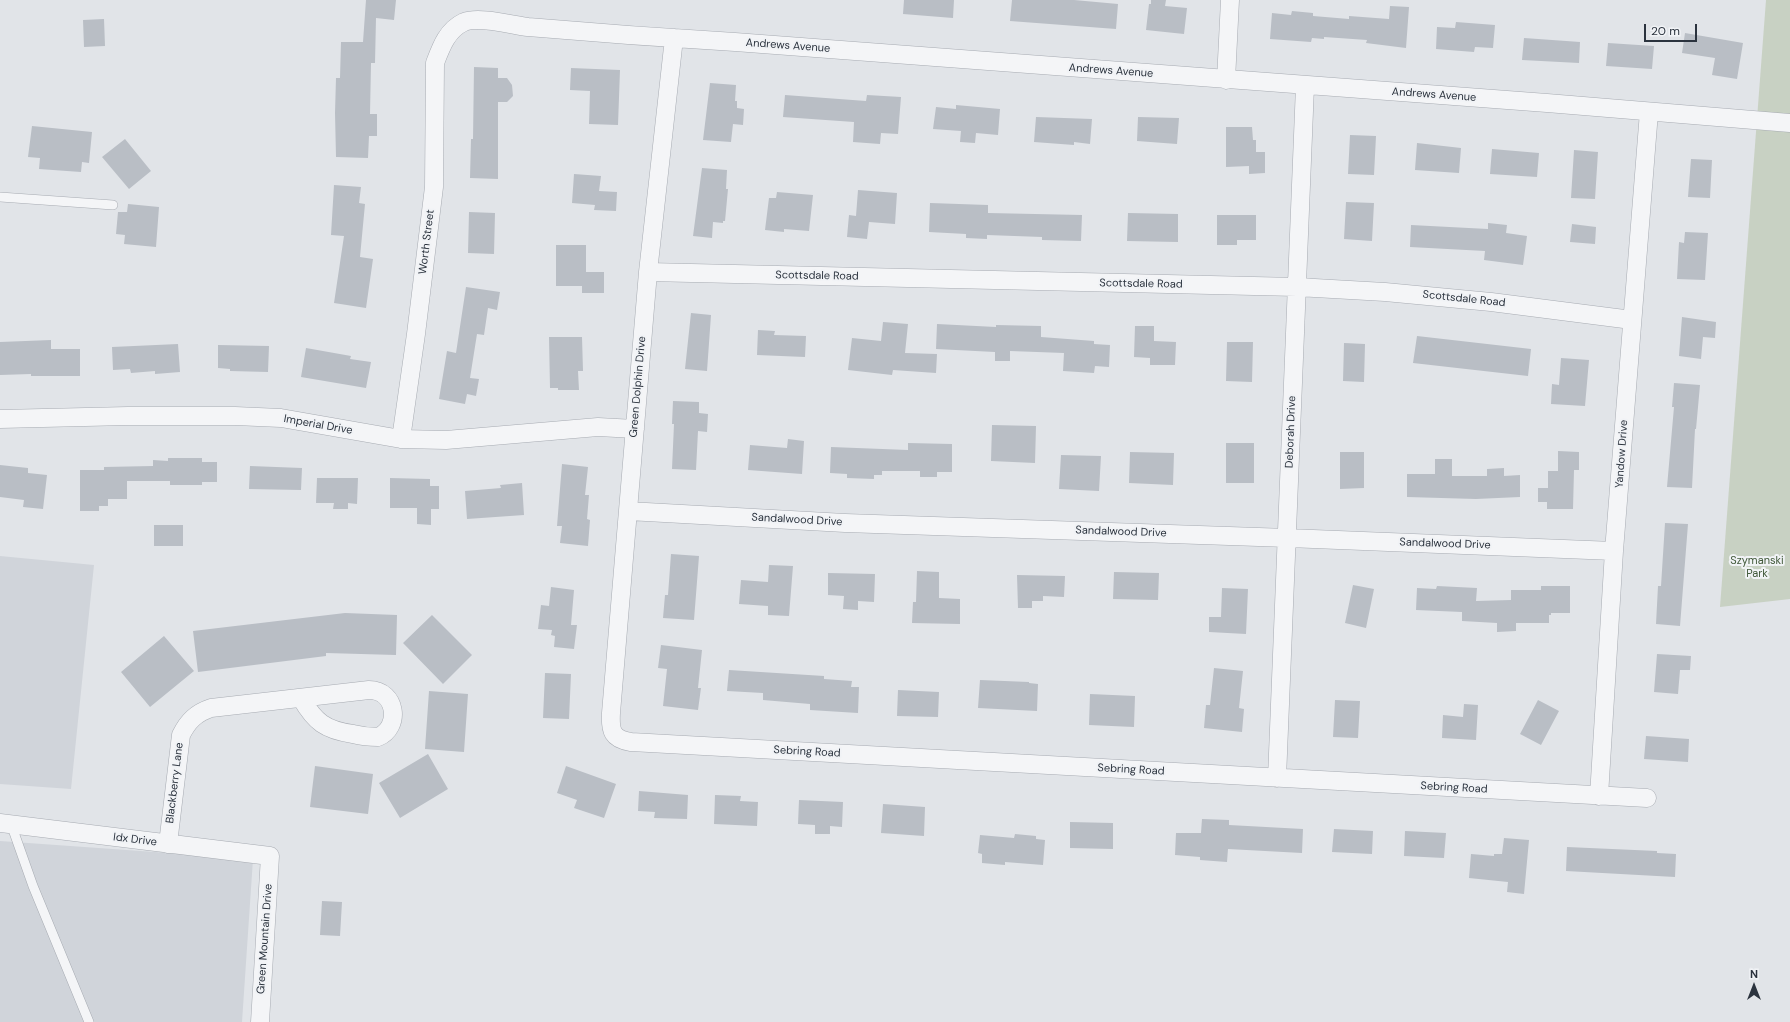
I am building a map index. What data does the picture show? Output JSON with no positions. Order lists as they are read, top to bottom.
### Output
{
  "streets": {
    "street": [
      "Andrews Avenue",
      "Worth Street",
      "Scottsdale Road",
      "Green Dolphin Drive",
      "Imperial Drive",
      "Deborah Drive",
      "Yandow Drive",
      "Sandalwood Drive",
      "Sebring Road",
      "Blackberry Lane",
      "Idx Drive",
      "Green Mountain Drive"
    ]
  },
  "crossings": [
    ["Andrews Avenue", "Worth Street"],
    ["Andrews Avenue", "Green Dolphin Drive"],
    ["Andrews Avenue", "Deborah Drive"],
    ["Andrews Avenue", "Yandow Drive"],
    ["Worth Street", "Imperial Drive"],
    ["Scottsdale Road", "Green Dolphin Drive"],
    ["Scottsdale Road", "Deborah Drive"],
    ["Scottsdale Road", "Yandow Drive"],
    ["Green Dolphin Drive", "Imperial Drive"],
    ["Green Dolphin Drive", "Sandalwood Drive"],
    ["Green Dolphin Drive", "Sebring Road"],
    ["Deborah Drive", "Sandalwood Drive"],
    ["Deborah Drive", "Sebring Road"],
    ["Yandow Drive", "Sandalwood Drive"],
    ["Yandow Drive", "Sebring Road"],
    ["Blackberry Lane", "Idx Drive"],
    ["Idx Drive", "Green Mountain Drive"]
  ],
  "parks": ["Szymanski Park"],
  "scale_bar": "20 m",
  "north": "top"
}
